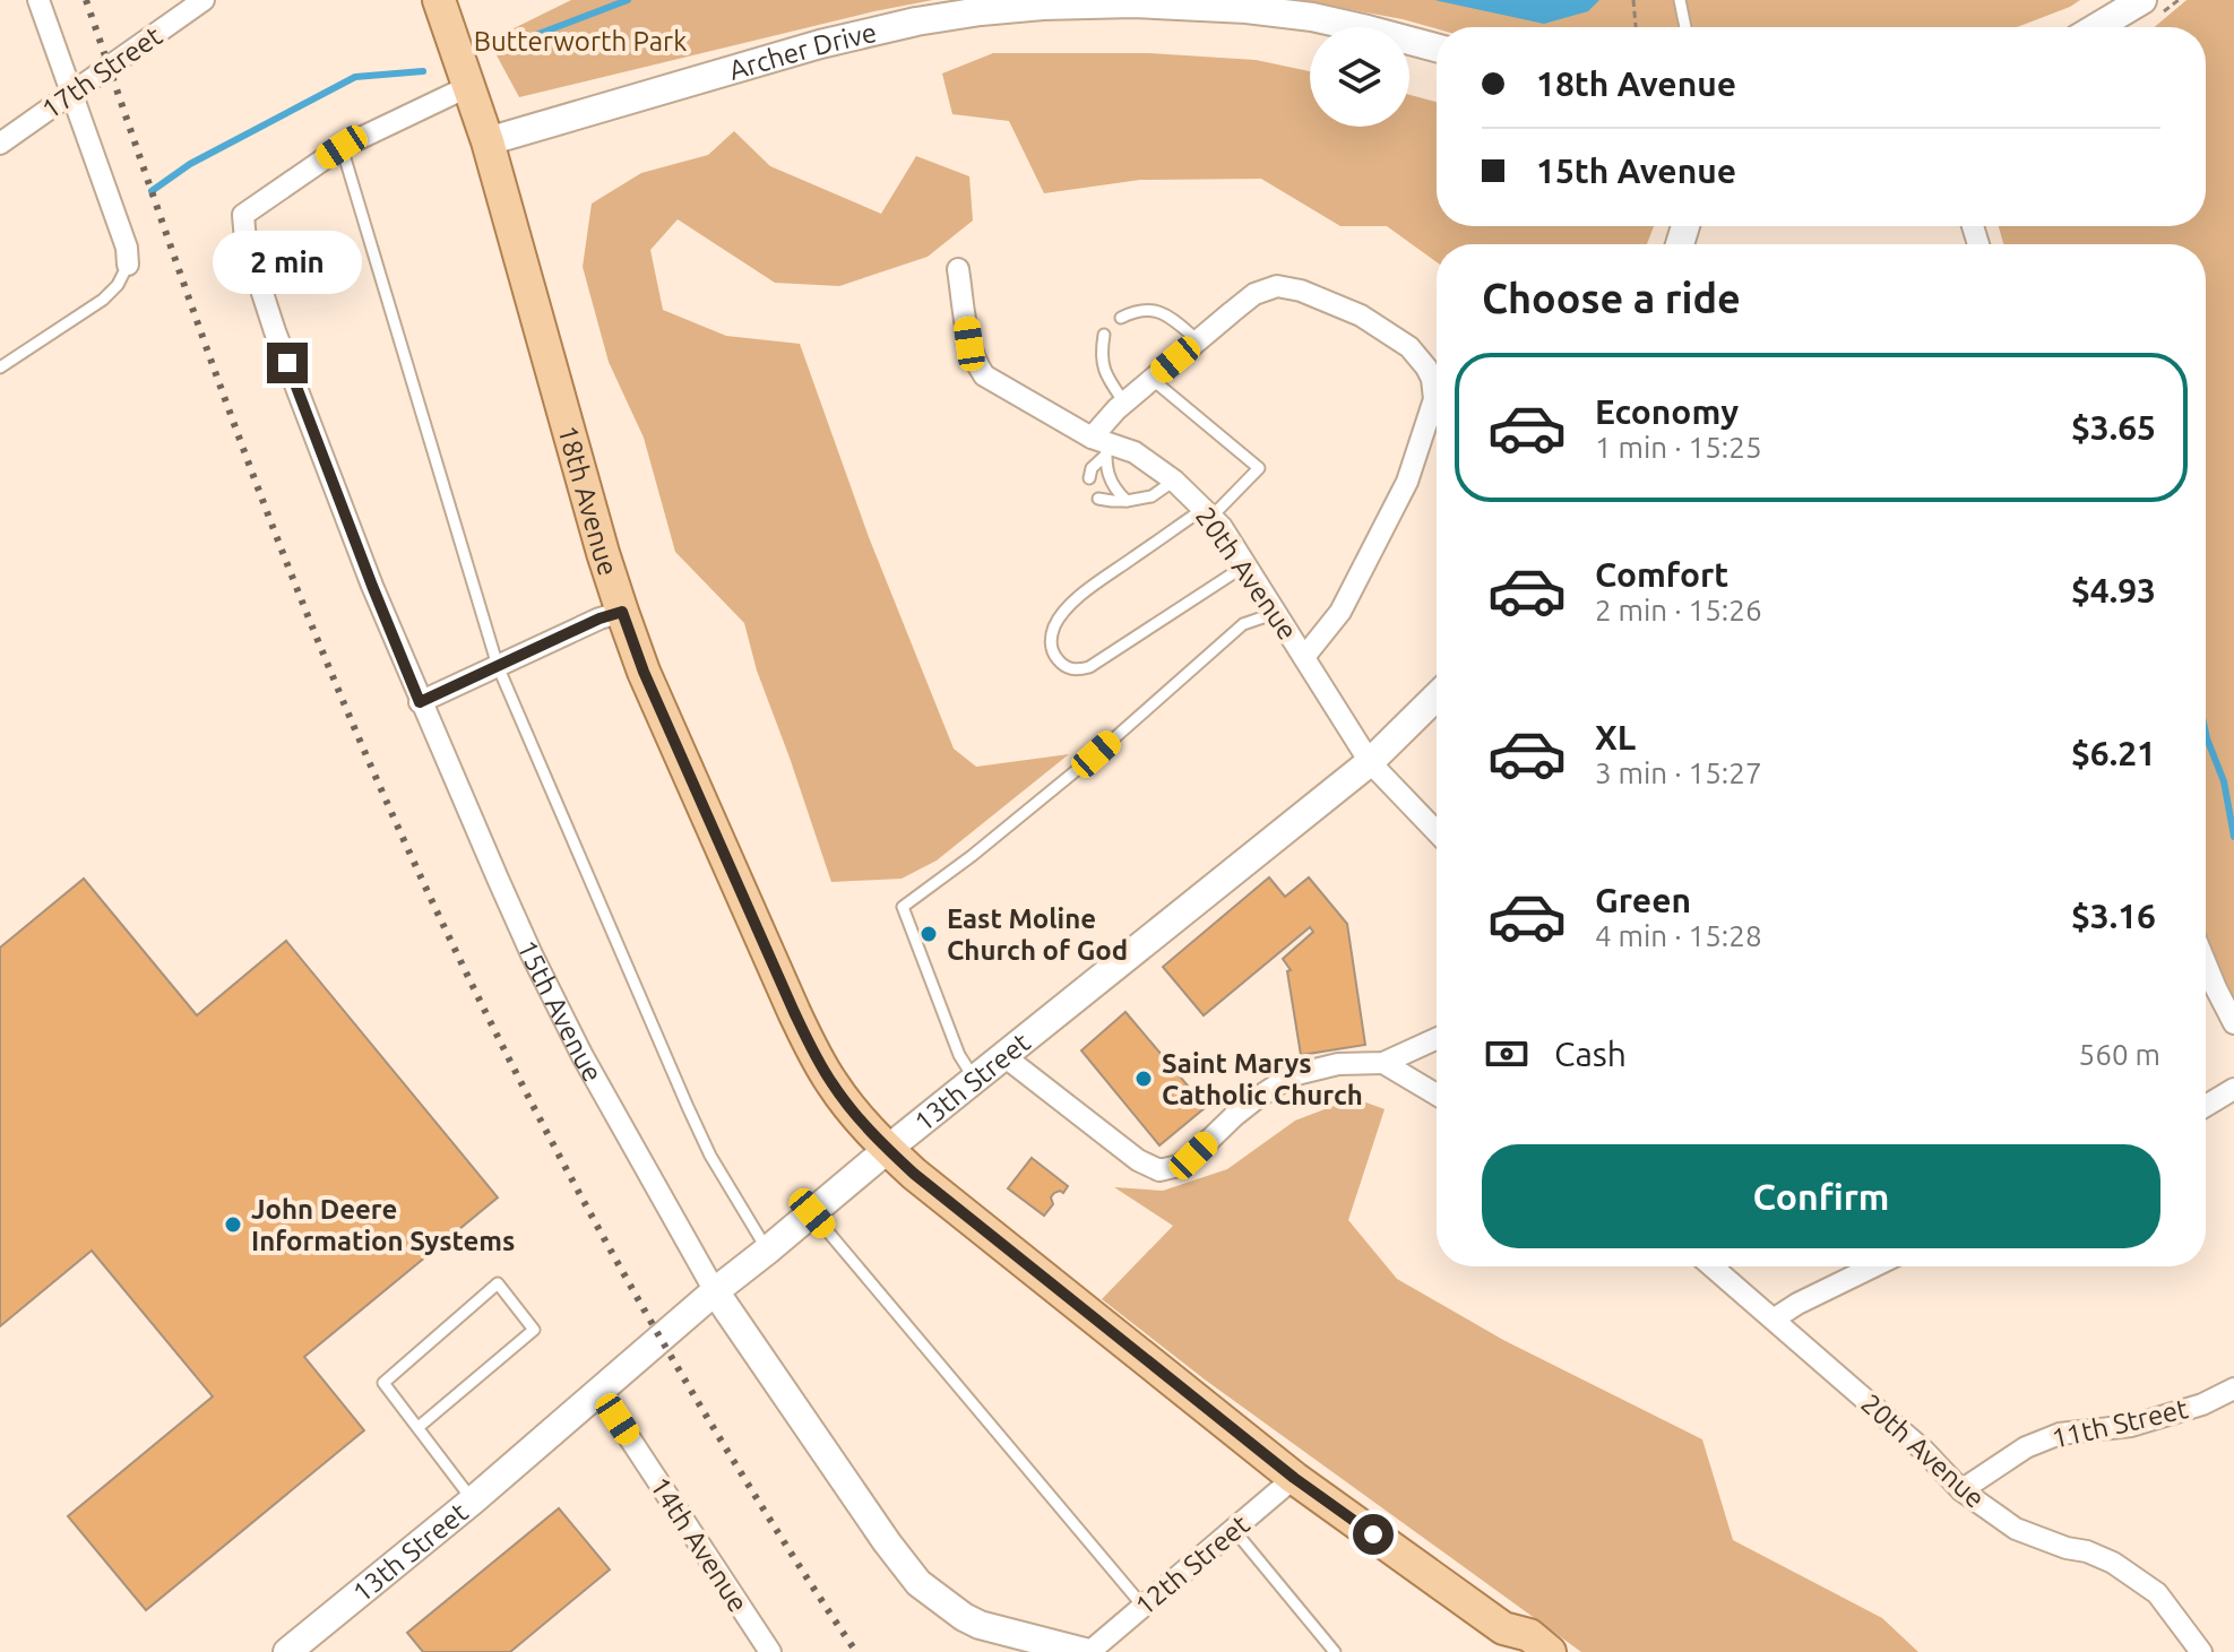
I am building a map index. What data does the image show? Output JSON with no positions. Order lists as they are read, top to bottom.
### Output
{
  "streets": {
    "main road": ["18th Avenue"],
    "street": [
      "Archer Drive",
      "17th Street",
      "20th Avenue",
      "15th Avenue",
      "13th Street",
      "11th Street",
      "14th Avenue",
      "12th Street"
    ]
  },
  "crossings": [
    ["Archer Drive", "18th Avenue"],
    ["18th Avenue", "13th Street"],
    ["18th Avenue", "12th Street"],
    ["20th Avenue", "13th Street"],
    ["20th Avenue", "11th Street"],
    ["15th Avenue", "13th Street"],
    ["15th Avenue", "12th Street"],
    ["13th Street", "14th Avenue"]
  ],
  "parks": ["Butterworth Park"],
  "places": ["East Moline Church of God", "Saint Marys Catholic Church", "John Deere Information Systems"],
  "page": {
    "banner": ["18th Avenue", "15th Avenue"],
    "bubble": "2 min",
    "heading": "Choose a ride",
    "list": [
      {
        "name": "Economy",
        "note": "1 min · 15:25",
        "value": "$3.65"
      },
      {
        "name": "Comfort",
        "note": "2 min · 15:26",
        "value": "$4.93"
      },
      {
        "name": "XL",
        "note": "3 min · 15:27",
        "value": "$6.21"
      },
      {
        "name": "Green",
        "note": "4 min · 15:28",
        "value": "$3.16"
      }
    ],
    "pay": ["Cash", "560 m"],
    "buttons": "Confirm"
  }
}
